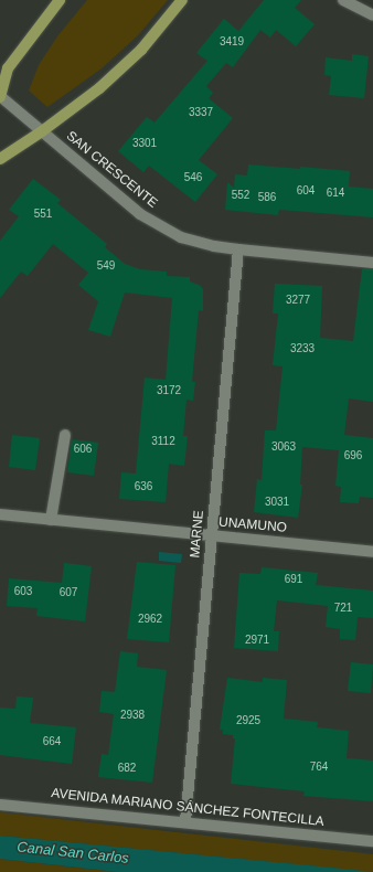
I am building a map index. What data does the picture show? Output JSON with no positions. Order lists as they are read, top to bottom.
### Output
{
  "streets": {
    "street": [
      "SAN CRESCENTE",
      "UNAMUNO",
      "MARNE",
      "AVENIDA MARIANO SÁNCHEZ FONTECILLA"
    ]
  },
  "crossings": [
    ["SAN CRESCENTE", "MARNE"],
    ["UNAMUNO", "MARNE"],
    ["MARNE", "AVENIDA MARIANO SÁNCHEZ FONTECILLA"]
  ],
  "water": ["Canal San Carlos"],
  "house_numbers": [
    "3419",
    "3337",
    "3301",
    "546",
    "604",
    "614",
    "552",
    "586",
    "551",
    "549",
    "3277",
    "3233",
    "3172",
    "3112",
    "3063",
    "606",
    "696",
    "636",
    "3031",
    "691",
    "603",
    "607",
    "721",
    "2962",
    "2971",
    "2938",
    "2925",
    "664",
    "764",
    "682"
  ]
}
